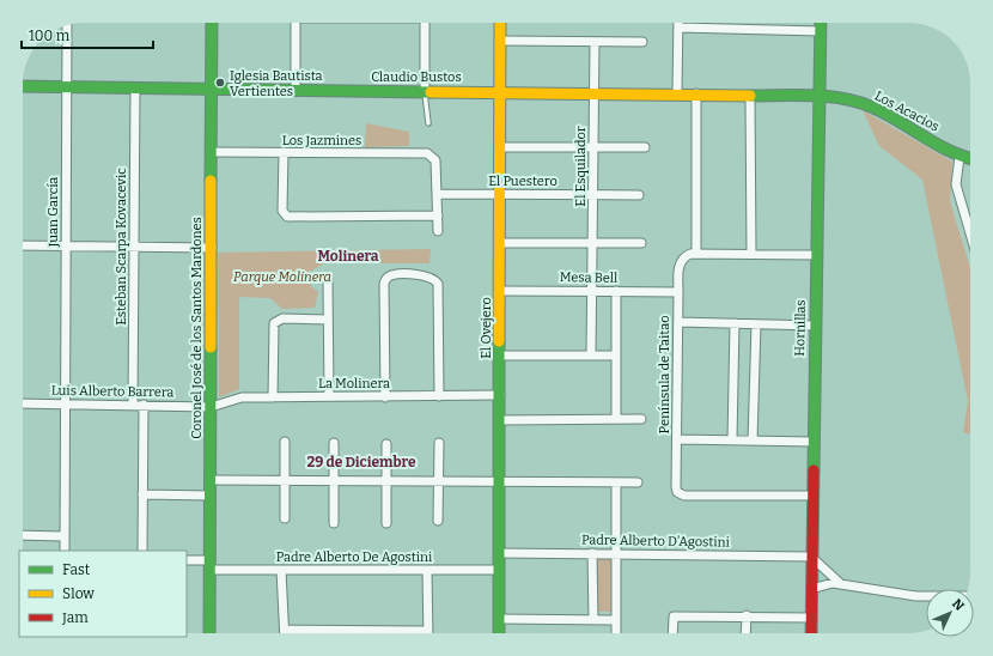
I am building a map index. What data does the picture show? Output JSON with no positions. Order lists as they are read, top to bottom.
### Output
{
  "streets": {
    "street": [
      "Claudio Bustos",
      "Los Acacios",
      "Los Jazmines",
      "El Esquilador",
      "El Puestero",
      "Juan García",
      "Esteban Scarpa Kovacevic",
      "Mesa Bell",
      "Coronel José de los Santos Mardones",
      "El Ovejero",
      "Hornillas",
      "Península de Taitao",
      "La Molinera",
      "Luis Alberto Barrera",
      "Padre Alberto D'Agostini",
      "Padre Alberto De Agostini"
    ]
  },
  "crossings": [
    ["Claudio Bustos", "Los Acacios"],
    ["Claudio Bustos", "El Esquilador"],
    ["Claudio Bustos", "Juan García"],
    ["Claudio Bustos", "Esteban Scarpa Kovacevic"],
    ["Claudio Bustos", "Coronel José de los Santos Mardones"],
    ["Claudio Bustos", "El Ovejero"],
    ["Claudio Bustos", "Hornillas"],
    ["Los Acacios", "Hornillas"],
    ["Los Jazmines", "El Puestero"],
    ["Los Jazmines", "Coronel José de los Santos Mardones"],
    ["El Esquilador", "El Puestero"],
    ["El Esquilador", "Mesa Bell"],
    ["El Puestero", "El Ovejero"],
    ["Juan García", "Luis Alberto Barrera"],
    ["Esteban Scarpa Kovacevic", "Luis Alberto Barrera"],
    ["Mesa Bell", "El Ovejero"],
    ["Mesa Bell", "Península de Taitao"],
    ["Coronel José de los Santos Mardones", "La Molinera"],
    ["Coronel José de los Santos Mardones", "Luis Alberto Barrera"],
    ["Coronel José de los Santos Mardones", "Padre Alberto De Agostini"],
    ["El Ovejero", "La Molinera"],
    ["El Ovejero", "Padre Alberto D'Agostini"],
    ["El Ovejero", "Padre Alberto De Agostini"],
    ["Hornillas", "Península de Taitao"],
    ["Hornillas", "Padre Alberto D'Agostini"],
    ["La Molinera", "Luis Alberto Barrera"]
  ],
  "districts": ["Molinera", "29 de Diciembre"],
  "parks": ["Parque Molinera"],
  "places": ["Iglesia Bautista Vertientes"],
  "legend": ["Fast", "Slow", "Jam"],
  "scale_bar": "100 m",
  "north": "top right"
}
